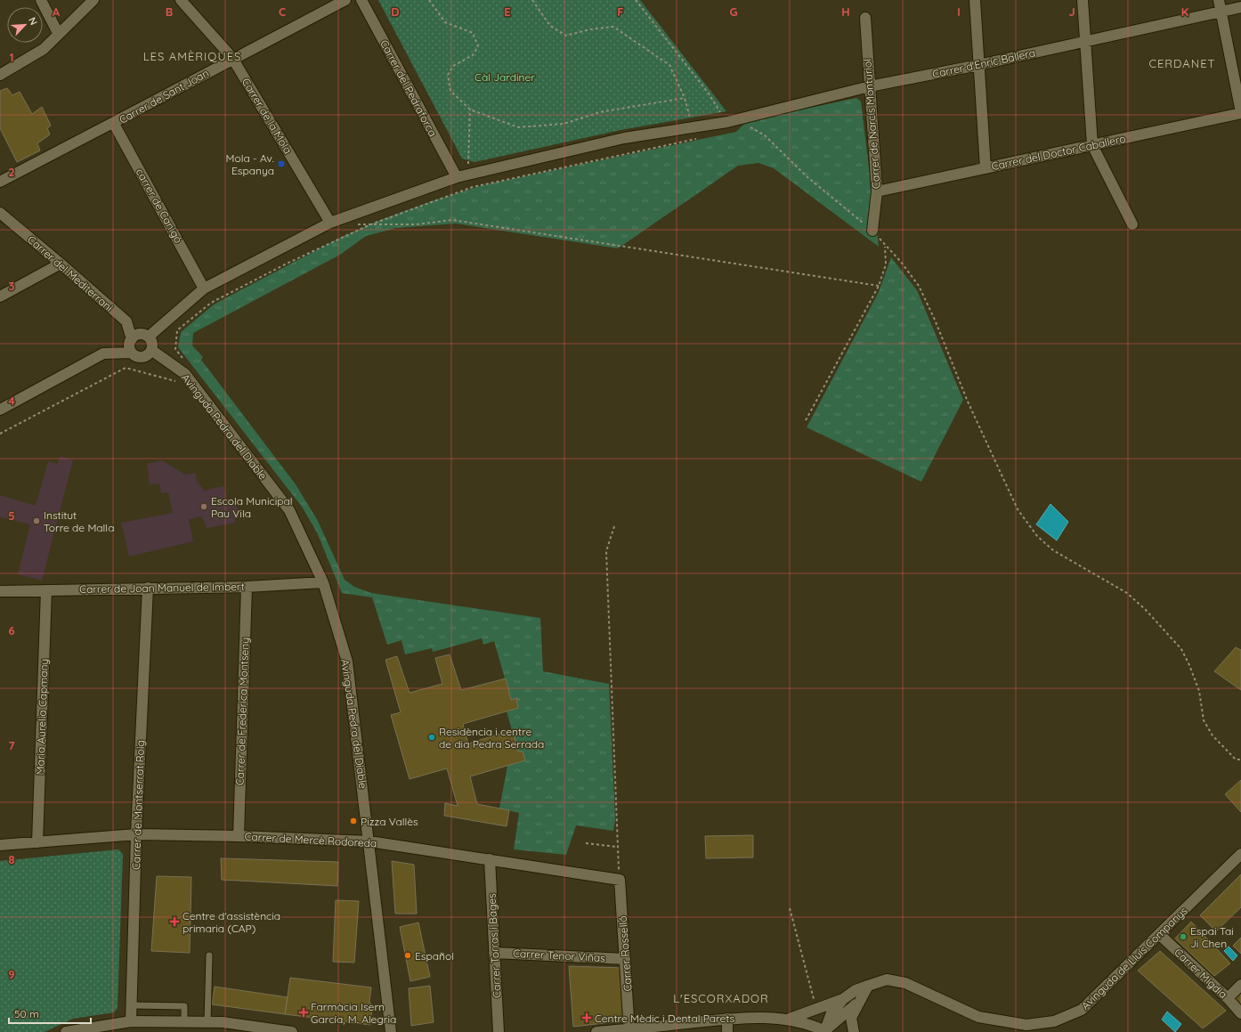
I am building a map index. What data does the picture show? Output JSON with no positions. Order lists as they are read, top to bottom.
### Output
{
  "streets": {
    "street": [
      "Carrer d'Enric Ballera",
      "Carrer del Pedraforca",
      "Carrer de Sant Joan",
      "Carrer de la Mola",
      "Carrer de Narcís Monturiol",
      "Carrer del Doctor Caballero",
      "carrer de Canigó",
      "Carrer del Mediterrani",
      "Avinguda Pedra del Diable",
      "Carrer de Joan Manuel de Imbert",
      "Carrer de Frederica Montseny",
      "Maria Aurelia Capmany",
      "Carrer de Montserrat Roig",
      "Carrer de Mercè Rodoreda",
      "Carrer Torras i Bages",
      "Carrer Rosselló",
      "Carrer Tenor Viñas",
      "Avinguda de Lluís Companys",
      "Carrer Migdia"
    ]
  },
  "crossings": [
    ["Carrer d'Enric Ballera", "Carrer del Pedraforca"],
    ["Carrer d'Enric Ballera", "Carrer de la Mola"],
    ["Carrer d'Enric Ballera", "Carrer de Narcís Monturiol"],
    ["Carrer d'Enric Ballera", "carrer de Canigó"],
    ["Carrer d'Enric Ballera", "Carrer del Mediterrani"],
    ["Carrer d'Enric Ballera", "Avinguda Pedra del Diable"],
    ["Carrer de Sant Joan", "Carrer de la Mola"],
    ["Carrer de Sant Joan", "carrer de Canigó"],
    ["Carrer de Narcís Monturiol", "Carrer del Doctor Caballero"],
    ["Carrer del Mediterrani", "Avinguda Pedra del Diable"],
    ["Avinguda Pedra del Diable", "Carrer de Joan Manuel de Imbert"],
    ["Avinguda Pedra del Diable", "Carrer de Mercè Rodoreda"],
    ["Carrer de Joan Manuel de Imbert", "Carrer de Frederica Montseny"],
    ["Carrer de Joan Manuel de Imbert", "Maria Aurelia Capmany"],
    ["Carrer de Joan Manuel de Imbert", "Carrer de Montserrat Roig"],
    ["Carrer de Frederica Montseny", "Carrer de Mercè Rodoreda"],
    ["Maria Aurelia Capmany", "Carrer de Mercè Rodoreda"],
    ["Carrer de Montserrat Roig", "Carrer de Mercè Rodoreda"],
    ["Carrer de Mercè Rodoreda", "Carrer Torras i Bages"],
    ["Carrer de Mercè Rodoreda", "Carrer Rosselló"],
    ["Carrer Torras i Bages", "Carrer Tenor Viñas"],
    ["Carrer Rosselló", "Carrer Tenor Viñas"],
    ["Avinguda de Lluís Companys", "Carrer Migdia"]
  ],
  "districts": ["LES AMÈRIQUES", "CERDANET", "L'ESCORXADOR"],
  "parks": ["Càl Jardiner"],
  "places": {
    "transit": ["Mola - Av. Espanya"],
    "other": [
      "Escola Municipal Pau Vila",
      "Institut Torre de Malla",
      "Residència i centre de dia Pedra Serrada",
      "Pizza Vallès",
      "Espai Tai Ji Chen",
      "Español"
    ],
    "health": ["Centre d'assistència primaria (CAP)", "Farmàcia Isern García, M. Alegria", "Centre Mèdic i Dental Parets"]
  },
  "scale_bar": "50 m",
  "north": "top right",
  "grid": {
    "columns": [
      "A",
      "B",
      "C",
      "D",
      "E",
      "F",
      "G",
      "H",
      "I",
      "J",
      "K"
    ],
    "rows": [
      "1",
      "2",
      "3",
      "4",
      "5",
      "6",
      "7",
      "8",
      "9"
    ]
  }
}
